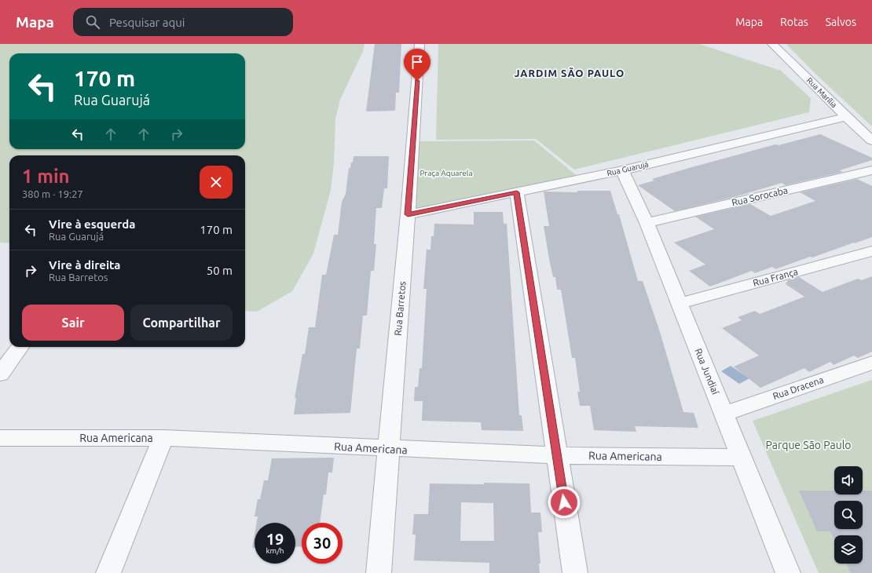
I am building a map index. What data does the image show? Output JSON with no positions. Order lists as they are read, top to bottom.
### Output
{
  "streets": {
    "street": [
      "Rua Marília",
      "Rua Guarujá",
      "Rua Sorocaba",
      "Rua França",
      "Rua Barretos",
      "Rua Jundiaí",
      "Rua Dracena",
      "Rua Americana"
    ]
  },
  "crossings": [
    ["Rua Marília", "Rua Guarujá"],
    ["Rua Guarujá", "Rua Barretos"],
    ["Rua Guarujá", "Rua Jundiaí"],
    ["Rua Sorocaba", "Rua Jundiaí"],
    ["Rua França", "Rua Jundiaí"],
    ["Rua Barretos", "Rua Americana"],
    ["Rua Jundiaí", "Rua Dracena"],
    ["Rua Jundiaí", "Rua Americana"]
  ],
  "districts": ["JARDIM SÃO PAULO"],
  "parks": ["Praça Aquarela", "Parque São Paulo"],
  "page": {
    "header": "Mapa",
    "search": "Pesquisar aqui",
    "nav": ["Mapa", "Rotas", "Salvos"],
    "turn": ["170 m", "Rua Guarujá"],
    "heading": ["1 min", "380 m · 19:27"],
    "list": [
      {
        "name": "Vire à esquerda",
        "note": "Rua Guarujá",
        "value": "170 m"
      },
      {
        "name": "Vire à direita",
        "note": "Rua Barretos",
        "value": "50 m"
      }
    ],
    "buttons": ["Sair", "Compartilhar"],
    "speed": "19 km/h",
    "limit": "30"
  }
}
